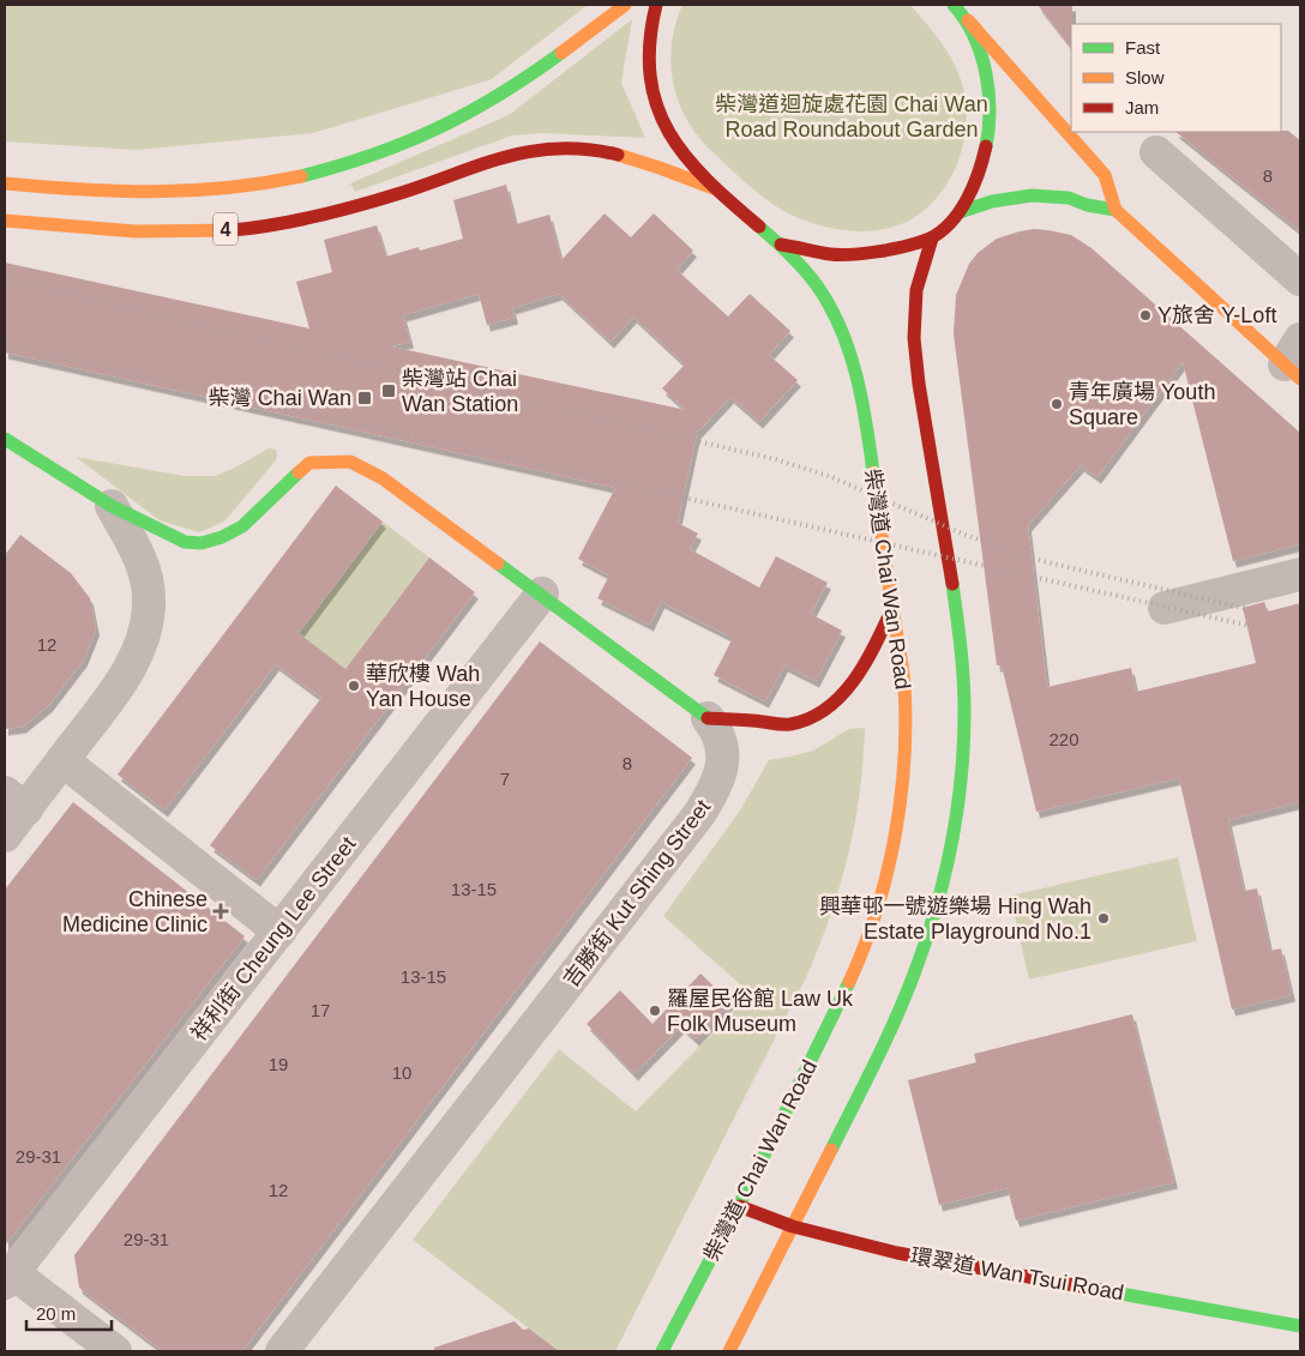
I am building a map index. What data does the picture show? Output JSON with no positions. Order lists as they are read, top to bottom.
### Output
{
  "streets": {
    "main road": [
      "4",
      "柴灣道 Chai Wan Road",
      "吉勝街 Kut Shing Street",
      "環翠道 Wan Tsui Road"
    ],
    "street": ["祥利街 Cheung Lee Street"]
  },
  "crossings": [
    ["4", "柴灣道 Chai Wan Road"],
    ["柴灣道 Chai Wan Road", "環翠道 Wan Tsui Road"],
    ["吉勝街 Kut Shing Street", "祥利街 Cheung Lee Street"]
  ],
  "parks": ["柴灣道迴旋處花園 Chai Wan Road Roundabout Garden"],
  "places": {
    "other": [
      "Y旅舍 Y-Loft",
      "青年廣場 Youth Square",
      "華欣樓 Wah Yan House",
      "興華邨一號遊樂場 Hing Wah Estate Playground No.1",
      "羅屋民俗館 Law Uk Folk Museum"
    ],
    "transit": ["柴灣站 Chai Wan Station", "柴灣 Chai Wan"],
    "health": ["Chinese Medicine Clinic"]
  },
  "house_numbers": [
    "8",
    "12",
    "220",
    "8",
    "7",
    "13-15",
    "13-15",
    "17",
    "19",
    "10",
    "29-31",
    "12",
    "29-31"
  ],
  "legend": ["Fast", "Slow", "Jam"],
  "scale_bar": "20 m"
}
